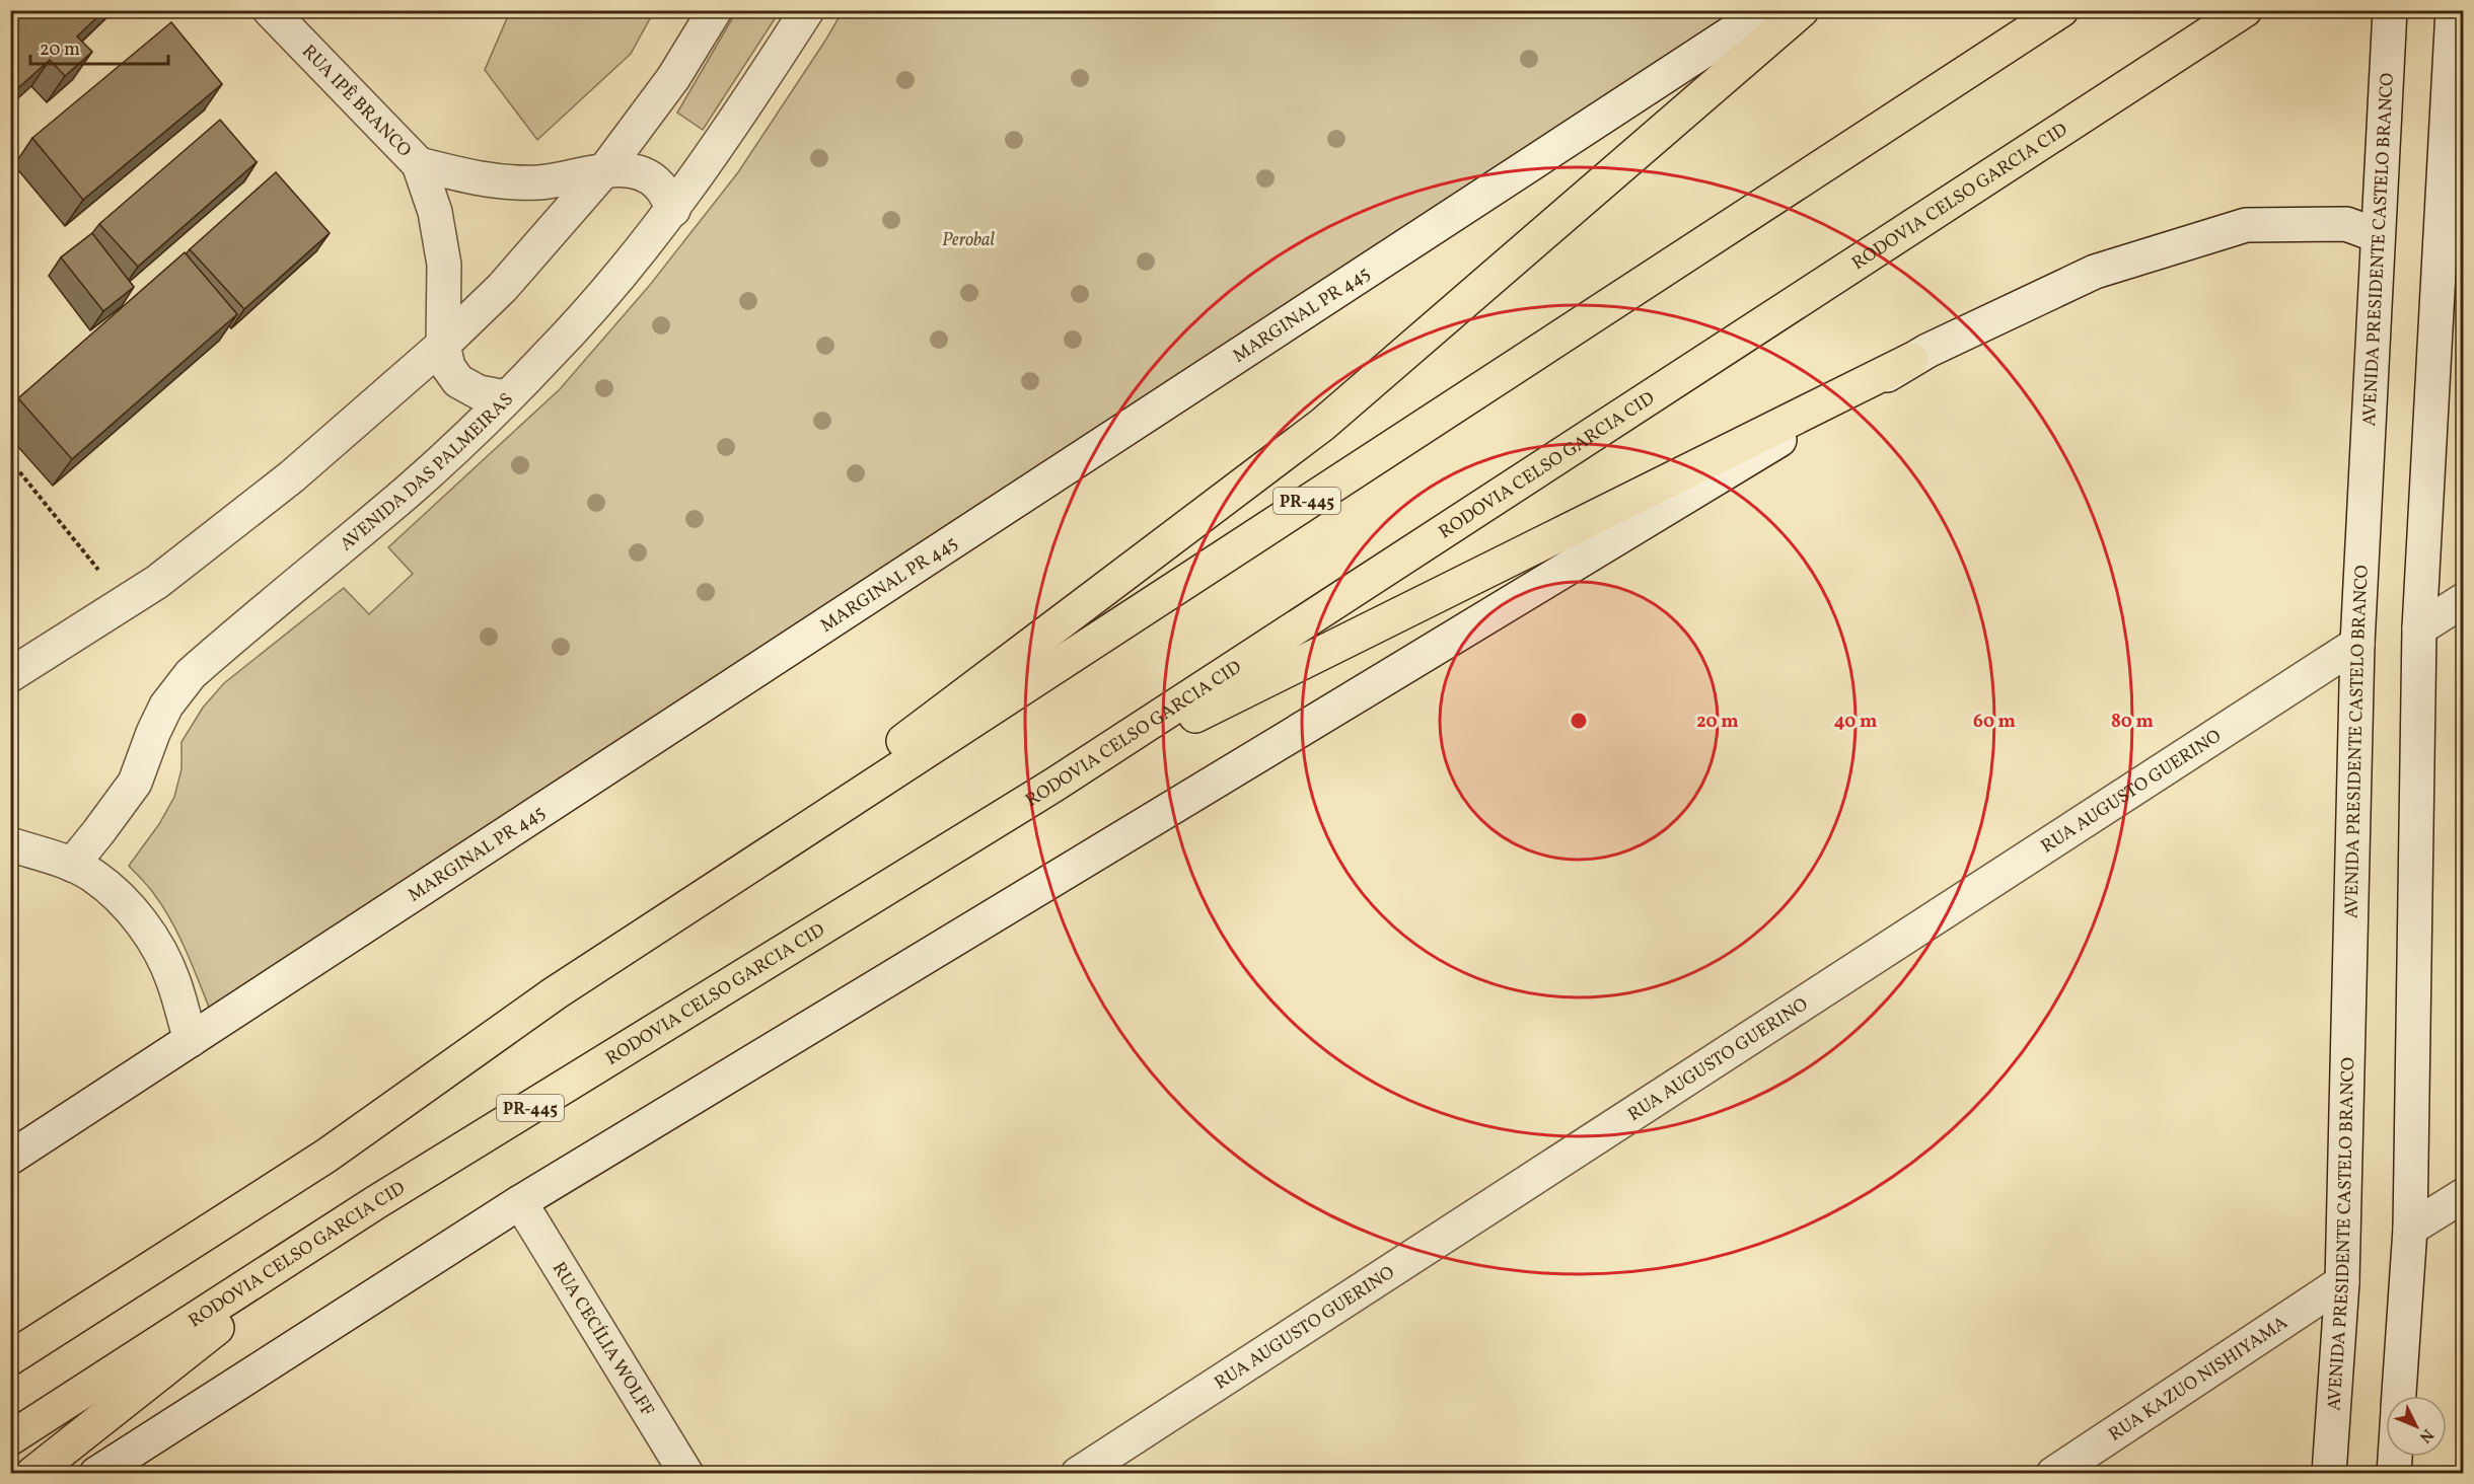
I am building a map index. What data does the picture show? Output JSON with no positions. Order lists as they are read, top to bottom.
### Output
{
  "streets": {
    "highway": ["RODOVIA CELSO GARCIA CID", "PR-445"],
    "street": [
      "RUA IPÊ BRANCO",
      "AVENIDA PRESIDENTE CASTELO BRANCO",
      "MARGINAL PR 445",
      "AVENIDA DAS PALMEIRAS",
      "RUA AUGUSTO GUERINO",
      "RUA CECÍLIA WOLFF",
      "RUA KAZUO NISHIYAMA"
    ]
  },
  "crossings": [
    ["AVENIDA PRESIDENTE CASTELO BRANCO", "RUA AUGUSTO GUERINO"],
    ["AVENIDA PRESIDENTE CASTELO BRANCO", "RUA KAZUO NISHIYAMA"]
  ],
  "parks": ["Perobal"],
  "scale_bar": "20 m",
  "north": "bottom right",
  "rings": [
    "20 m",
    "40 m",
    "60 m",
    "80 m"
  ]
}
